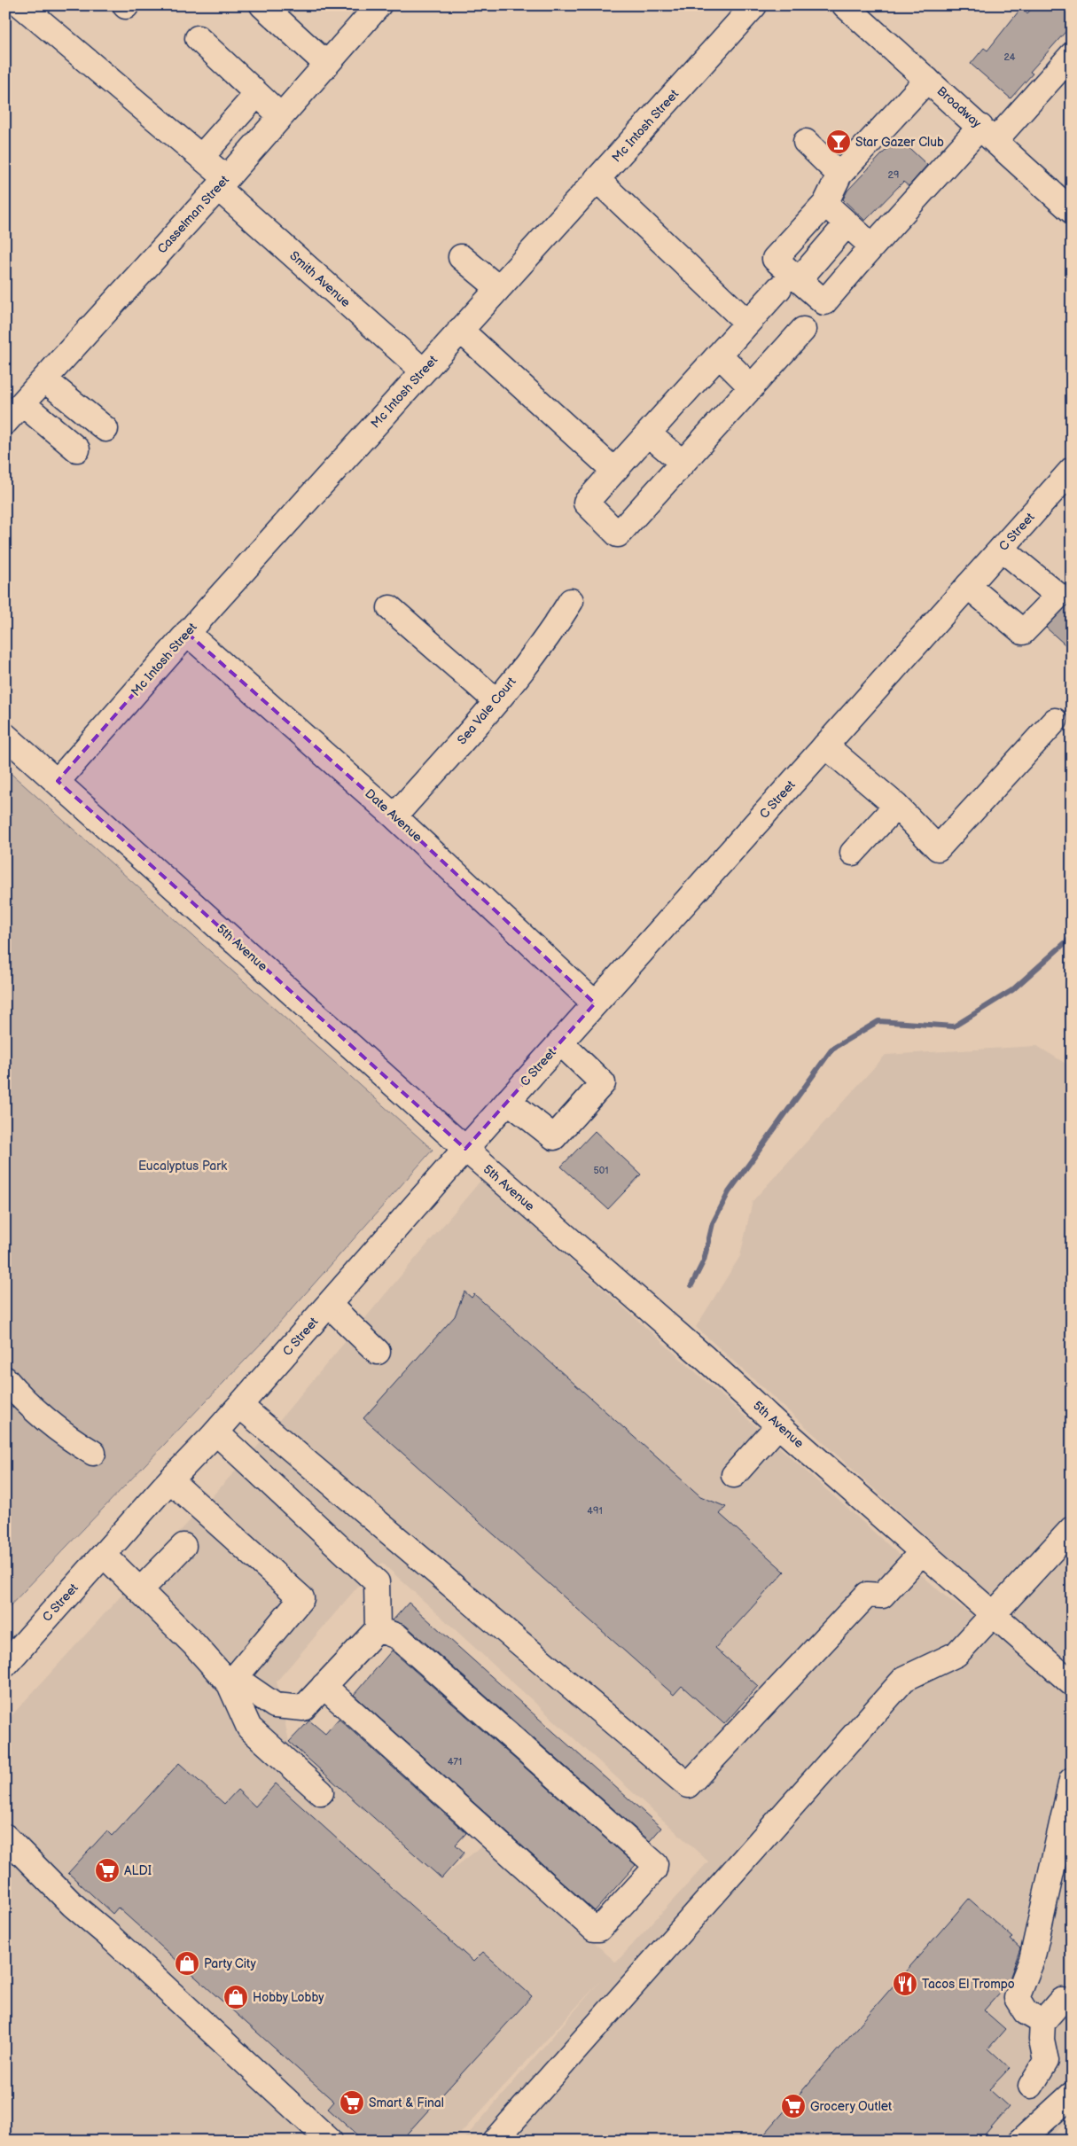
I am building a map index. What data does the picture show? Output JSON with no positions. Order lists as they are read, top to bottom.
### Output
{
  "streets": {
    "street": [
      "Broadway",
      "Mc Intosh Street",
      "Casselman Street",
      "Smith Avenue",
      "C Street",
      "Sea Vale Court",
      "Date Avenue",
      "5th Avenue"
    ]
  },
  "crossings": [
    ["Mc Intosh Street", "Smith Avenue"],
    ["Mc Intosh Street", "Date Avenue"],
    ["Mc Intosh Street", "5th Avenue"],
    ["Casselman Street", "Smith Avenue"],
    ["C Street", "Date Avenue"],
    ["C Street", "5th Avenue"],
    ["Sea Vale Court", "Date Avenue"]
  ],
  "parks": ["Eucalyptus Park"],
  "places": {
    "bar": ["Star Gazer Club"],
    "supermarket": ["ALDI", "Smart & Final", "Grocery Outlet"],
    "shop": ["Party City", "Hobby Lobby"],
    "restaurant": ["Tacos El Trompo"]
  },
  "house_numbers": [
    "24",
    "29",
    "501",
    "491",
    "471"
  ]
}
